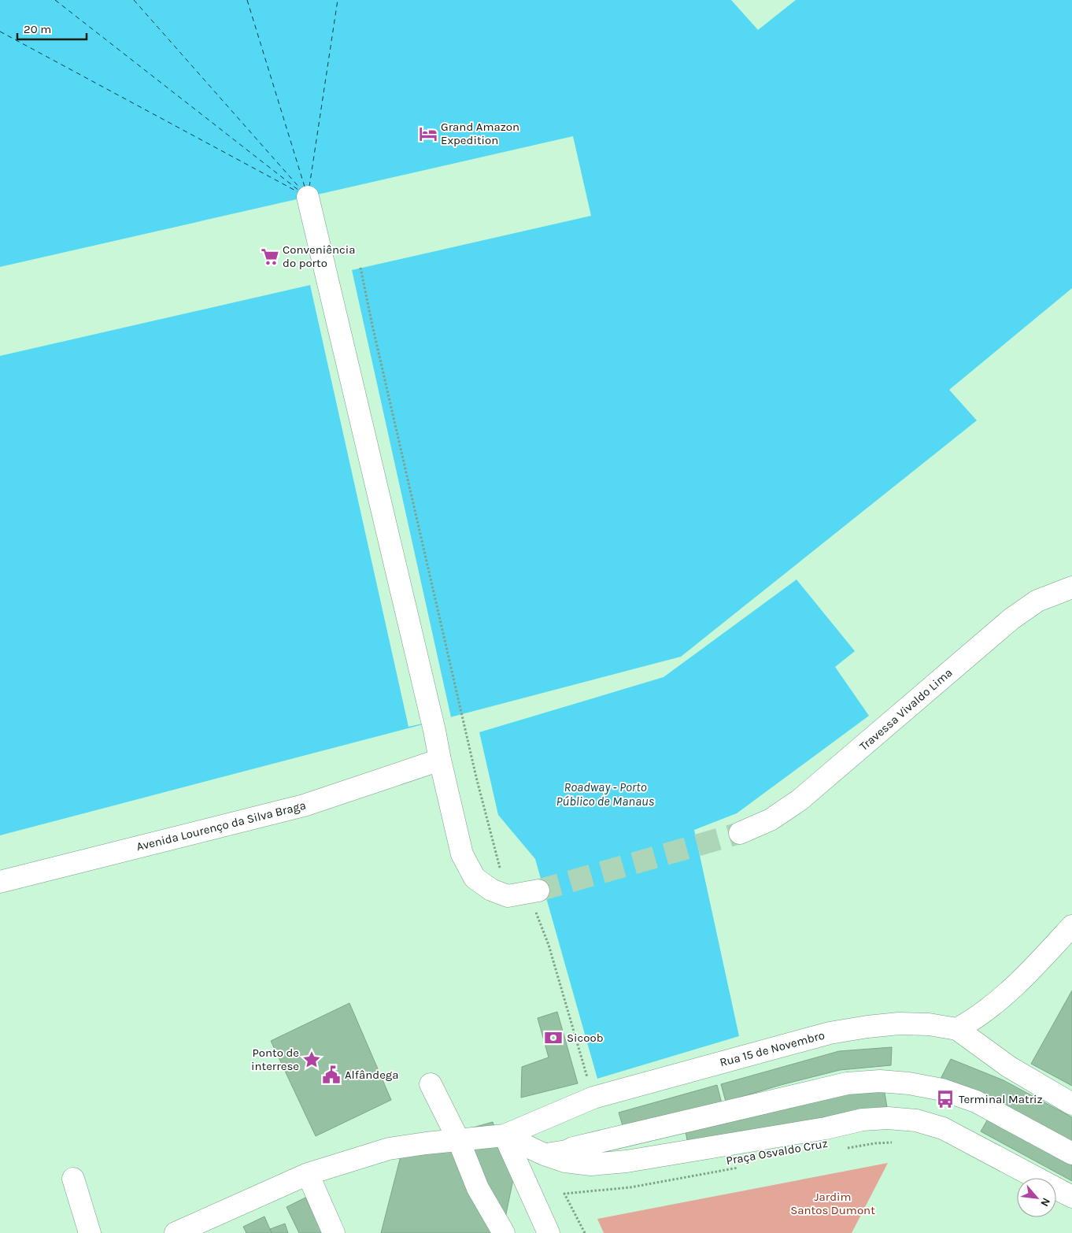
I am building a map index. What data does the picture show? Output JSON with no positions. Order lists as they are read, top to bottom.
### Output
{
  "streets": {
    "street": ["Travessa Vivaldo Lima", "Avenida Lourenço da Silva Braga", "Rua 15 de Novembro"],
    "path": ["Praça Osvaldo Cruz"]
  },
  "water": ["Roadway - Porto Público de Manaus"],
  "parks": ["Jardim Santos Dumont"],
  "places": {
    "hotel": ["Grand Amazon Expedition"],
    "supermarket": ["Conveniência do porto"],
    "bank": ["Sicoob"],
    "place": ["Ponto de interrese"],
    "public building": ["Alfândega"],
    "bus stop": ["Terminal Matriz"]
  },
  "scale_bar": "20 m",
  "north": "bottom right"
}
